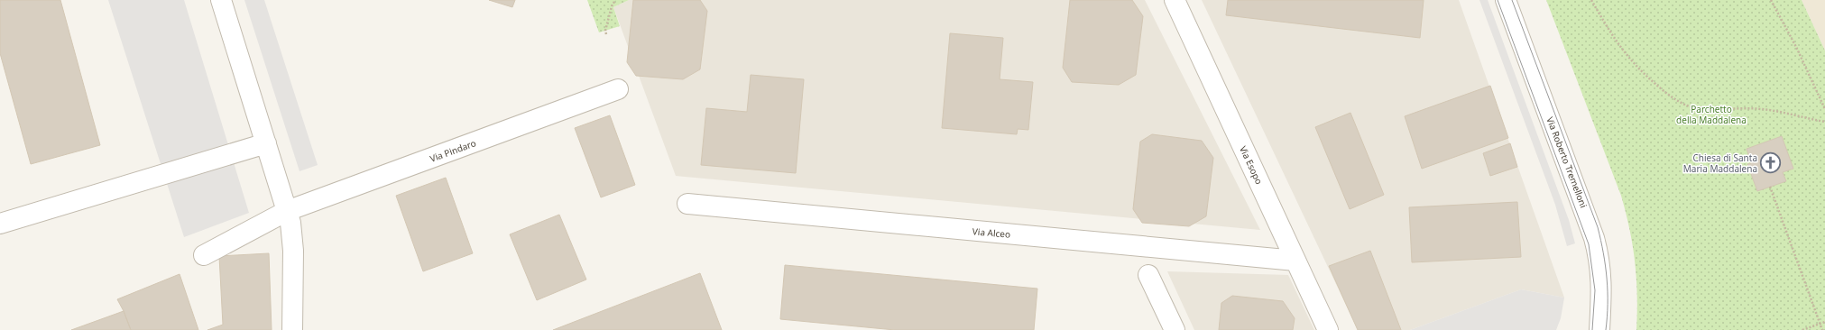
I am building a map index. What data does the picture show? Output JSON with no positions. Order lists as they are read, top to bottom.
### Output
{
  "streets": {
    "street": [
      "Via Pindaro",
      "Via Roberto Tremelloni",
      "Via Esopo",
      "Via Alceo"
    ]
  },
  "crossings": [
    ["Via Esopo", "Via Alceo"]
  ],
  "parks": ["Parchetto della Maddalena"],
  "places": {
    "church": ["Chiesa di Santa Maria Maddalena"]
  }
}
